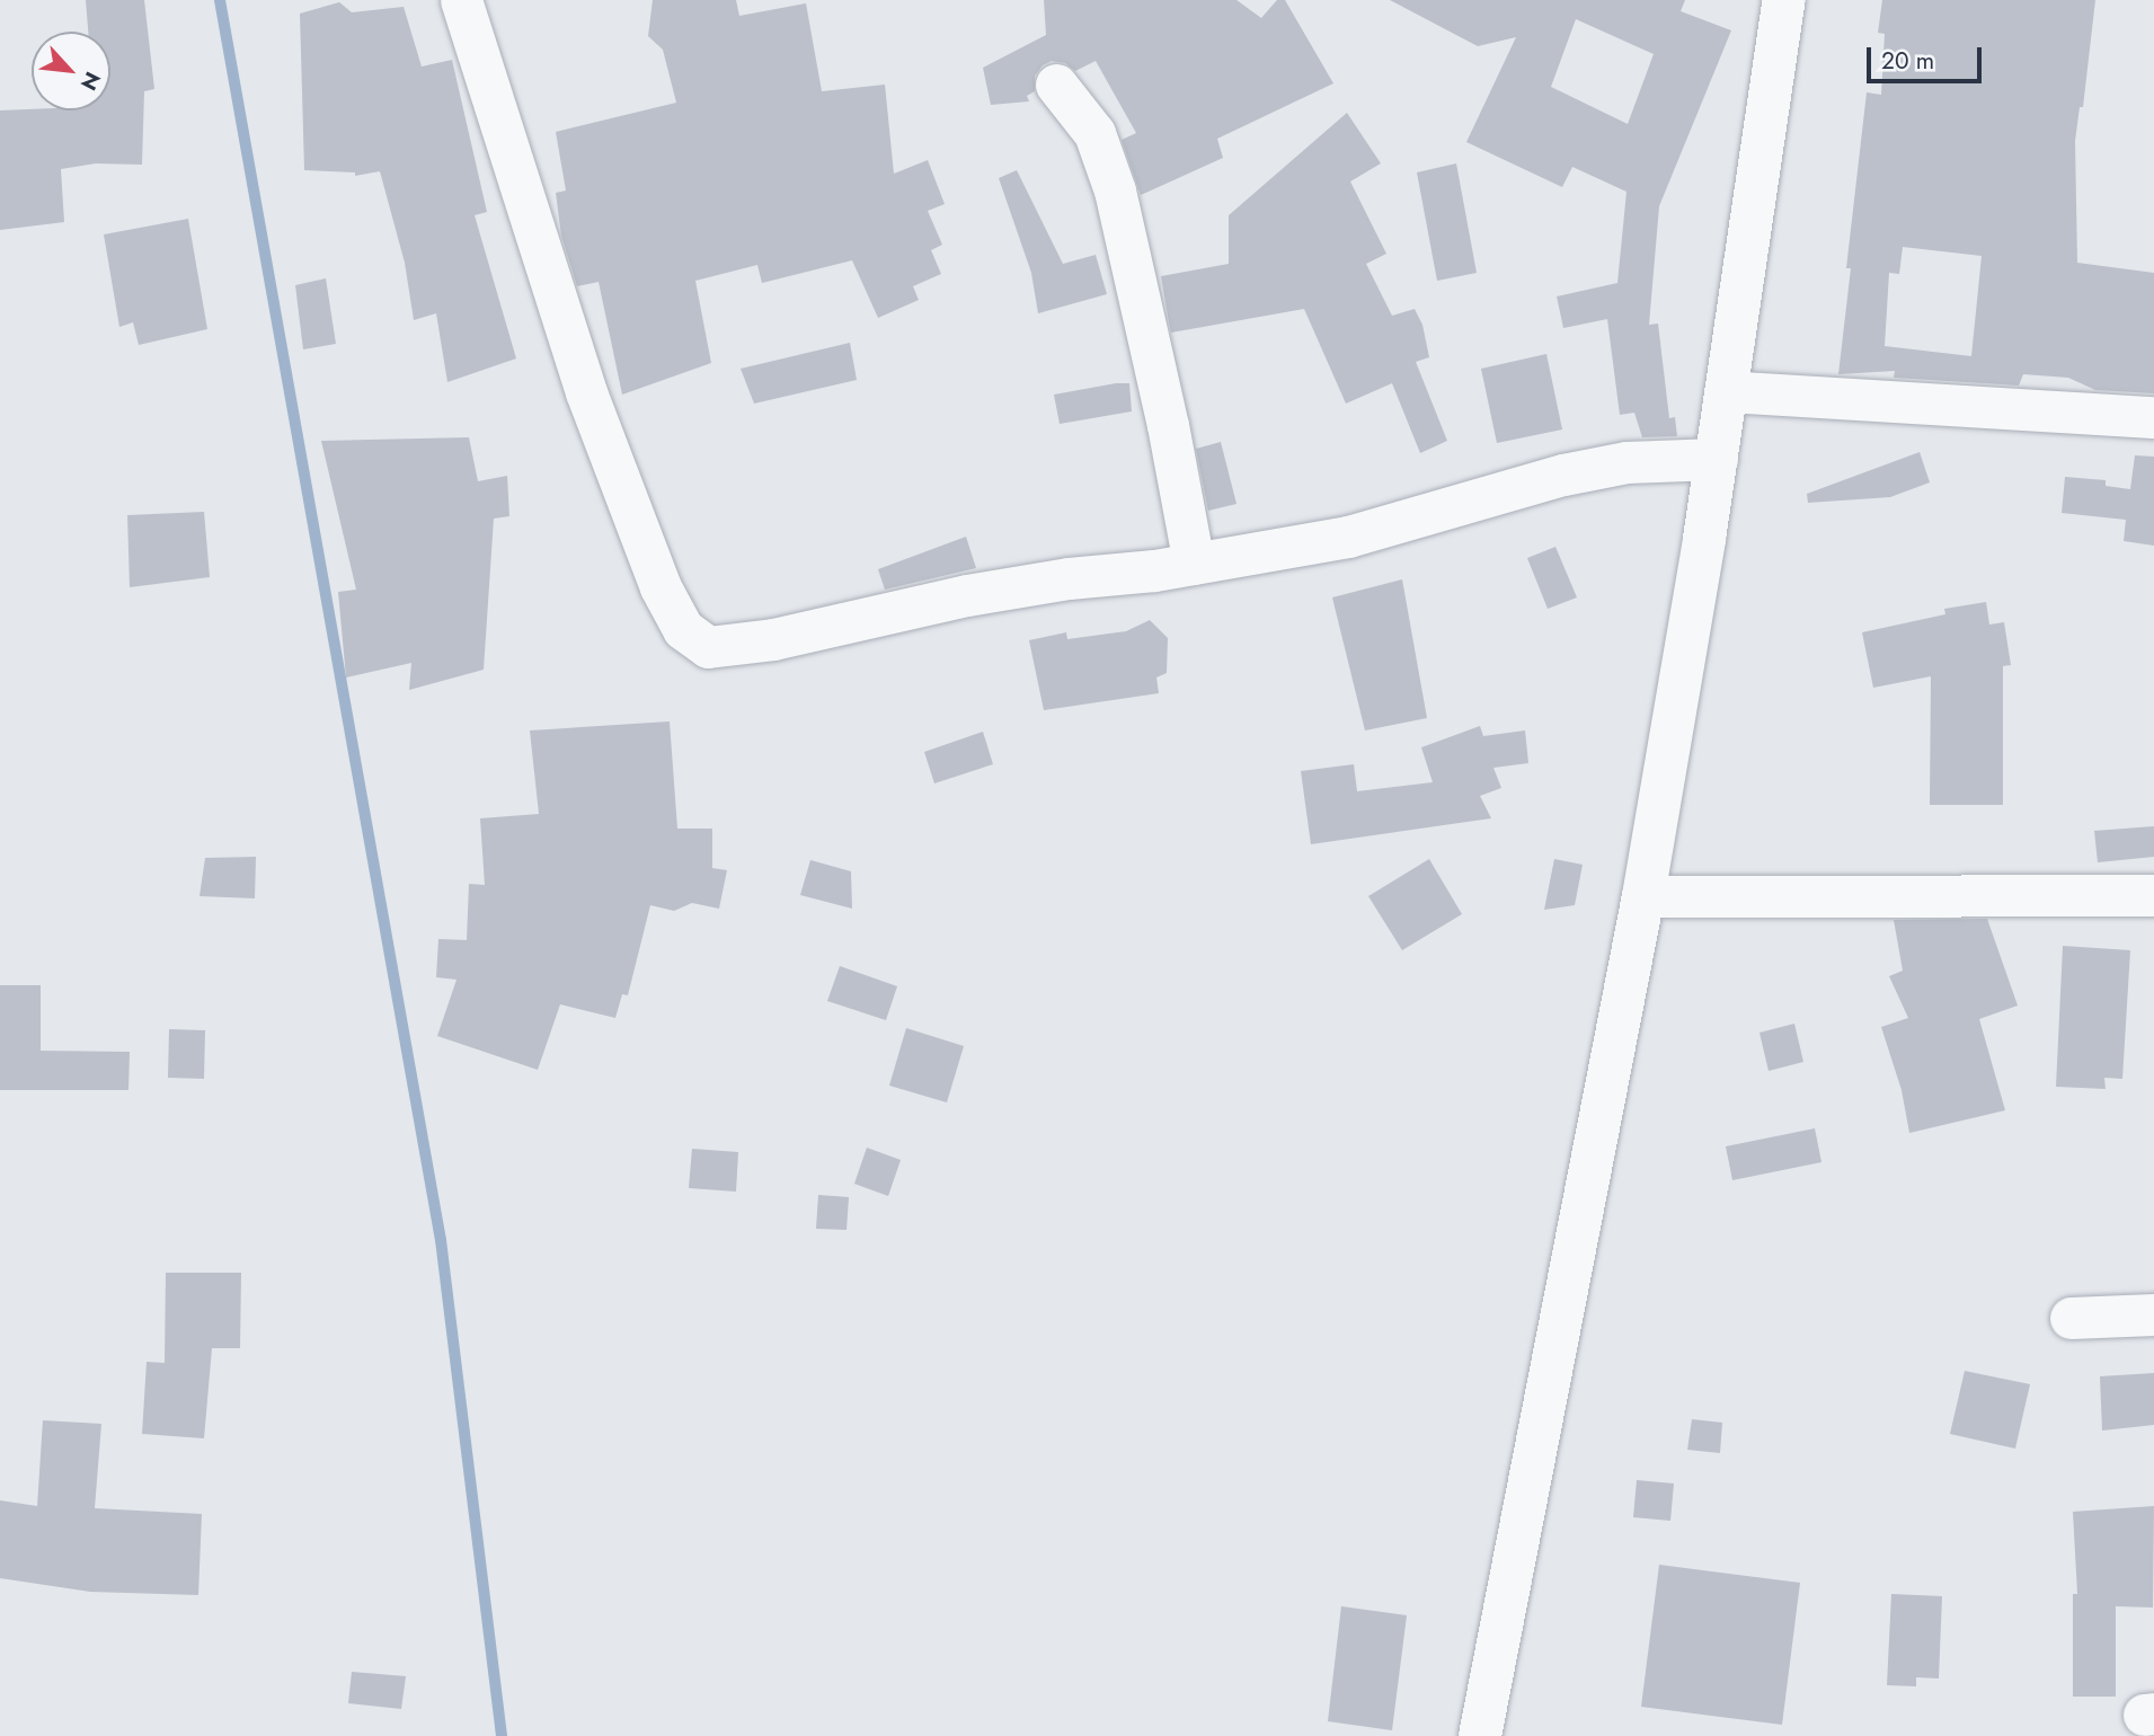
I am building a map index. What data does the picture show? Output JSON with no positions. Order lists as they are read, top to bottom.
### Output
{
  "scale_bar": "20 m",
  "north": "bottom right"
}
